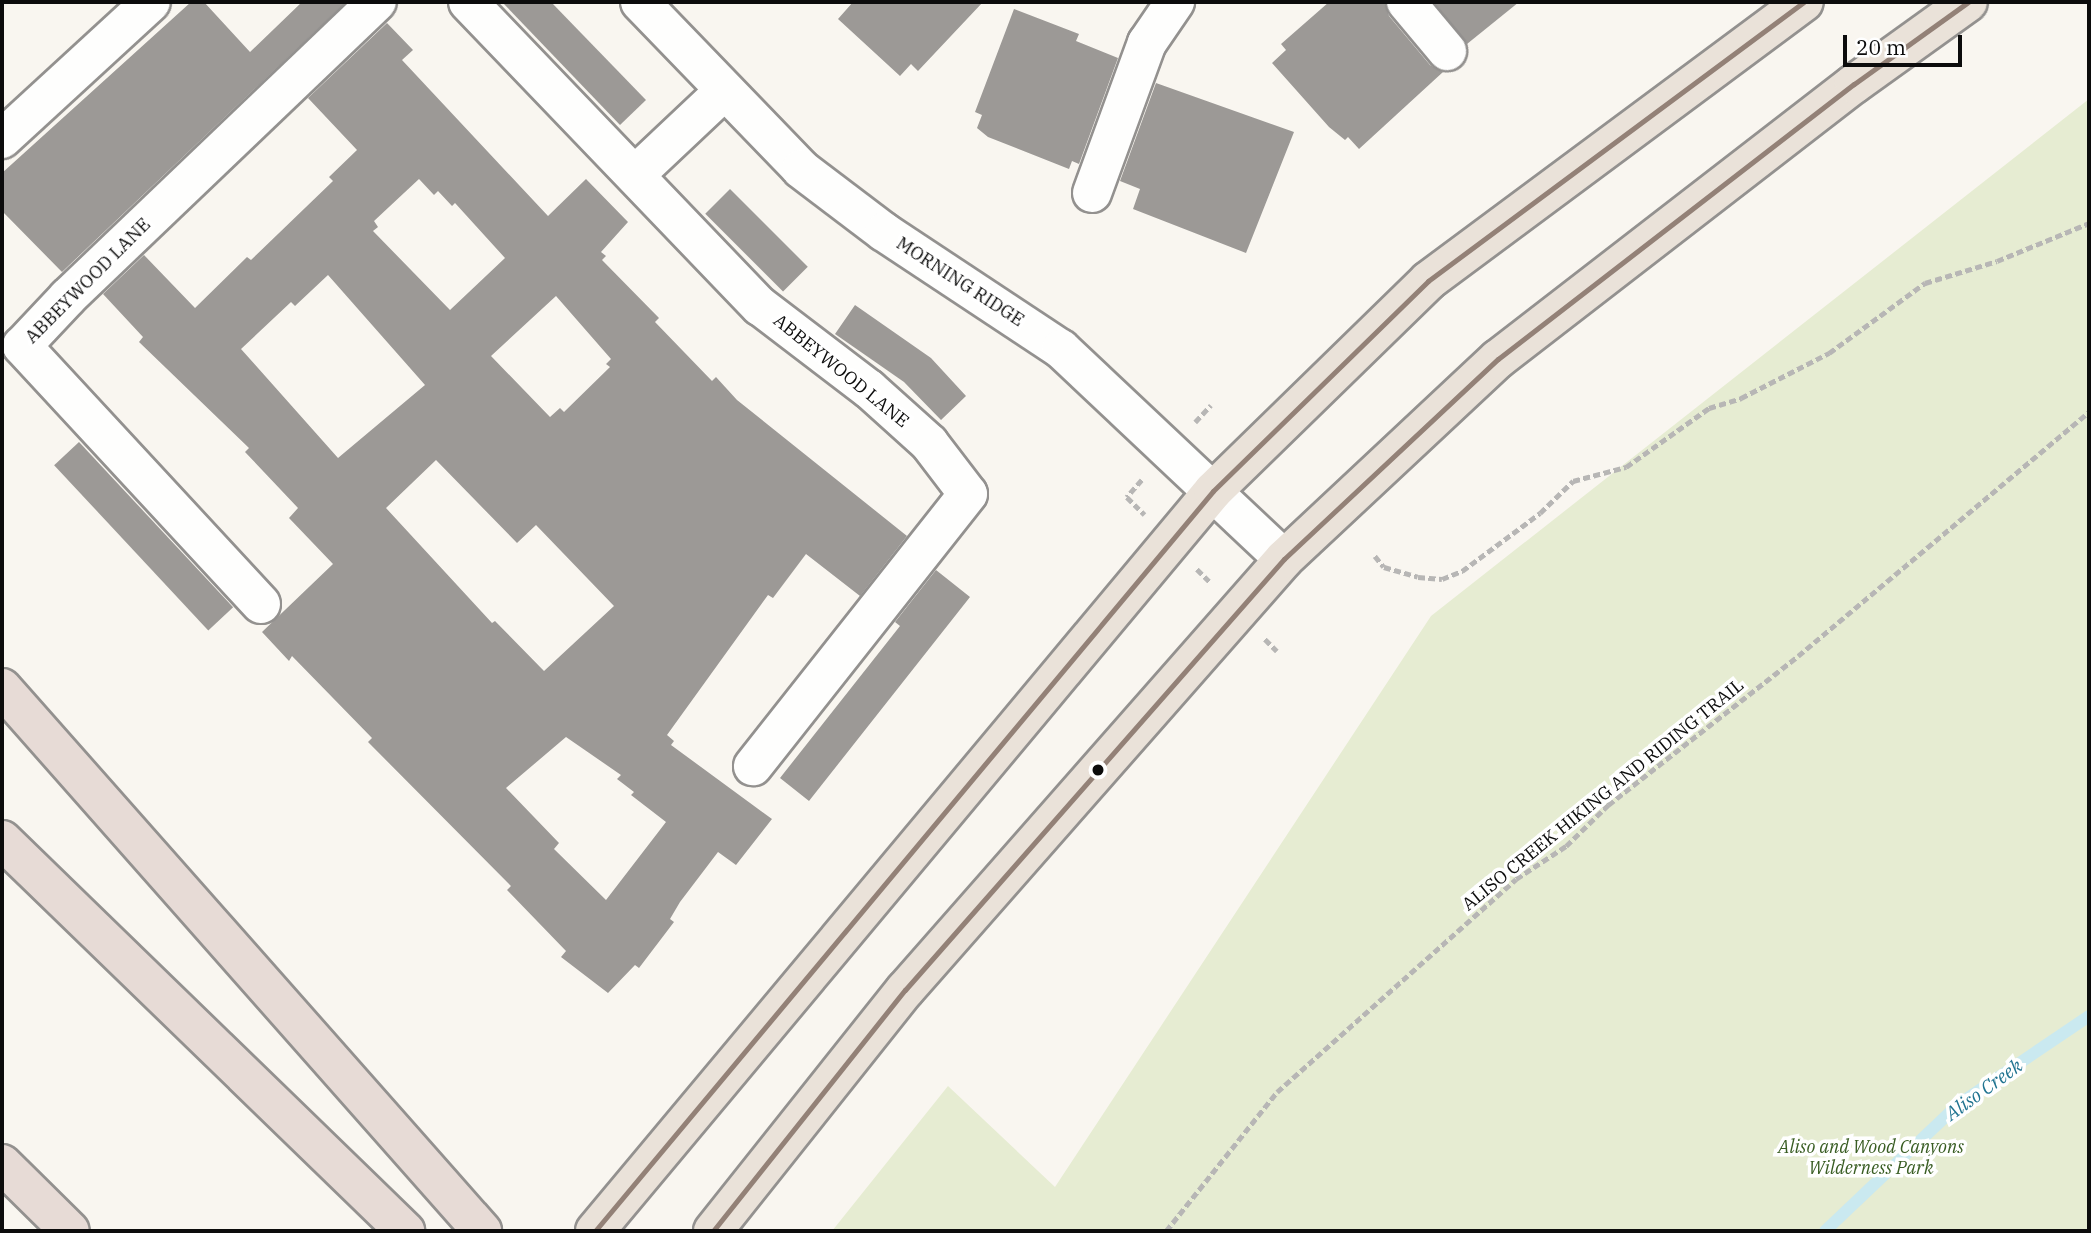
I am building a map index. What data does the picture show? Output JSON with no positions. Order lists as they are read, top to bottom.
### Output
{
  "streets": {
    "street": ["ABBEYWOOD LANE", "MORNING RIDGE"],
    "path": ["ALISO CREEK HIKING AND RIDING TRAIL"]
  },
  "water": ["Aliso Creek"],
  "parks": ["Aliso and Wood Canyons Wilderness Park"],
  "scale_bar": "20 m"
}
